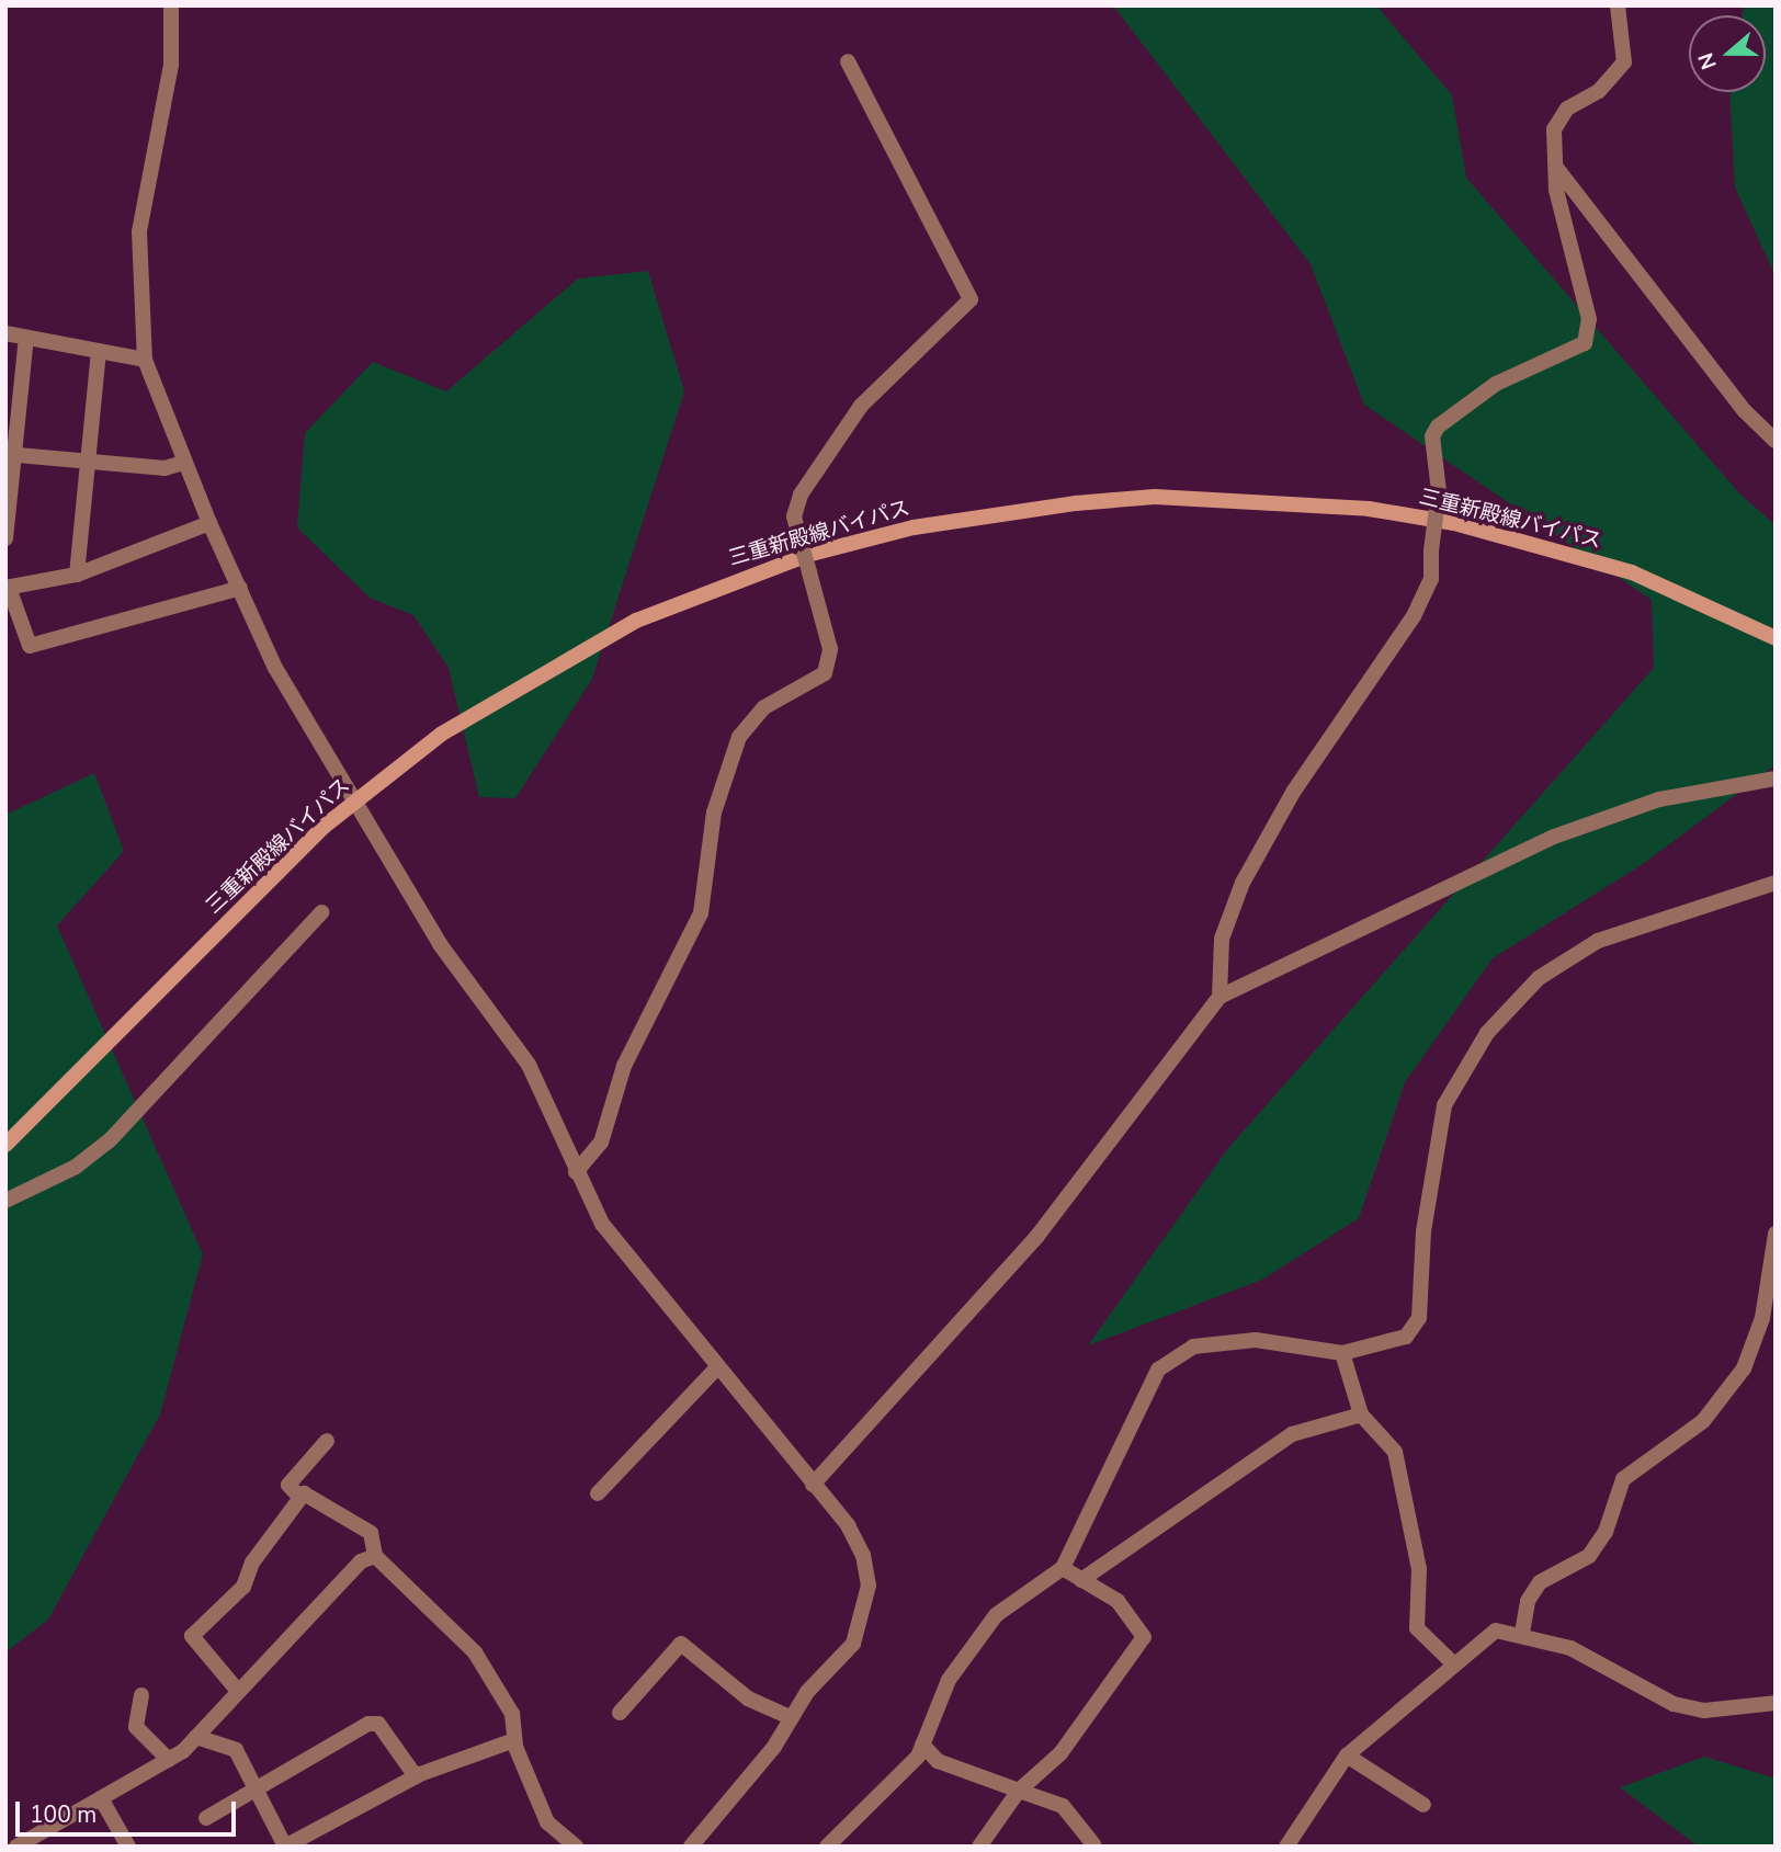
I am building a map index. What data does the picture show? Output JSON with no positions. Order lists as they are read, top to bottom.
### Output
{
  "streets": {
    "main road": ["三重新殿線バイパス"]
  },
  "scale_bar": "100 m",
  "north": "left"
}
